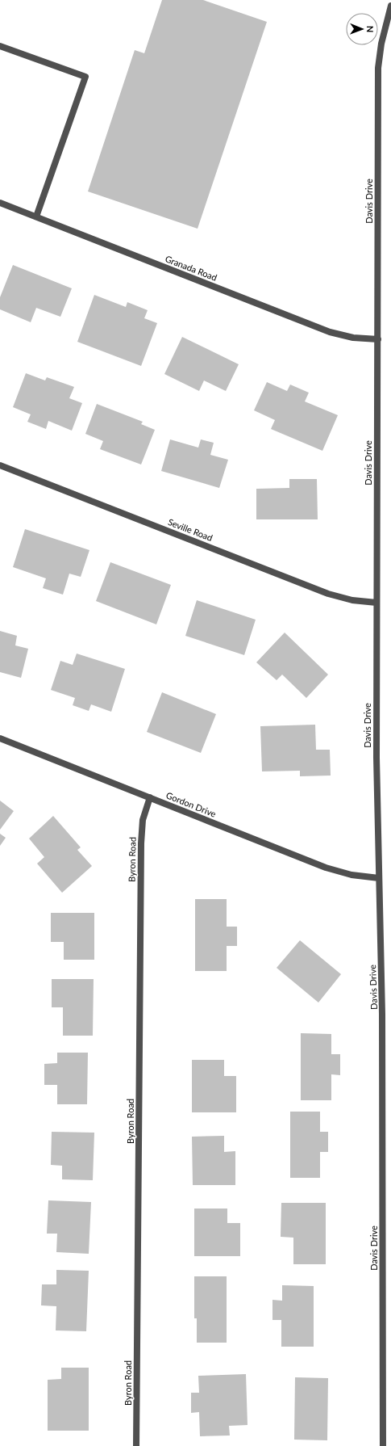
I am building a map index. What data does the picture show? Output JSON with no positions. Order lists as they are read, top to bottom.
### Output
{
  "streets": {
    "street": [
      "Davis Drive",
      "Granada Road",
      "Seville Road",
      "Gordon Drive",
      "Byron Road"
    ]
  },
  "crossings": [
    ["Davis Drive", "Granada Road"],
    ["Davis Drive", "Seville Road"],
    ["Davis Drive", "Gordon Drive"],
    ["Gordon Drive", "Byron Road"]
  ],
  "north": "right"
}
